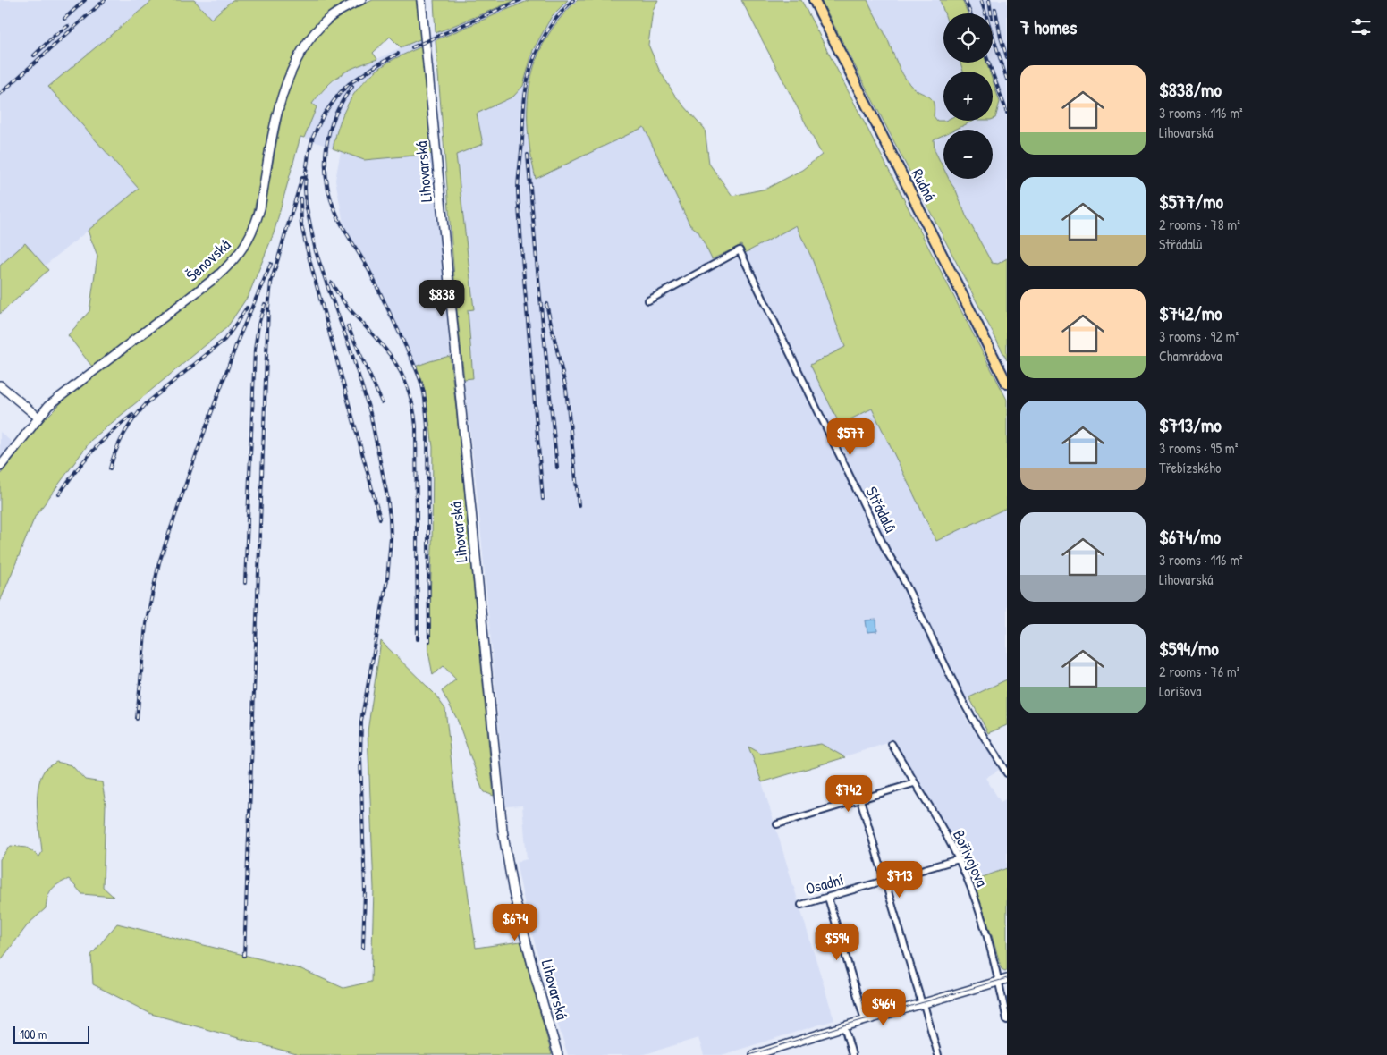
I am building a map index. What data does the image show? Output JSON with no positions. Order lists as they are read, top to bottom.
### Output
{
  "streets": {
    "main road": ["Rudná"],
    "street": [
      "Lihovarská",
      "Šenovská",
      "Střádalů",
      "Bořivojova",
      "Osadní"
    ]
  },
  "crossings": [
    ["Bořivojova", "Osadní"]
  ],
  "scale_bar": "100 m",
  "page": {
    "heading": "7 homes",
    "map_buttons": ["+", "−"],
    "list": [
      {
        "name": "$838/mo",
        "note": "3 rooms · 116 m² · Lihovarská"
      },
      {
        "name": "$577/mo",
        "note": "2 rooms · 78 m² · Střádalů"
      },
      {
        "name": "$742/mo",
        "note": "3 rooms · 92 m² · Chamrádova"
      },
      {
        "name": "$713/mo",
        "note": "3 rooms · 95 m² · Třebízského"
      },
      {
        "name": "$674/mo",
        "note": "3 rooms · 116 m² · Lihovarská"
      },
      {
        "name": "$594/mo",
        "note": "2 rooms · 76 m² · Lorišova"
      }
    ],
    "price": [
      "$838",
      "$577",
      "$742",
      "$713",
      "$674",
      "$594",
      "$464"
    ],
    "scale": "100 m"
  }
}
